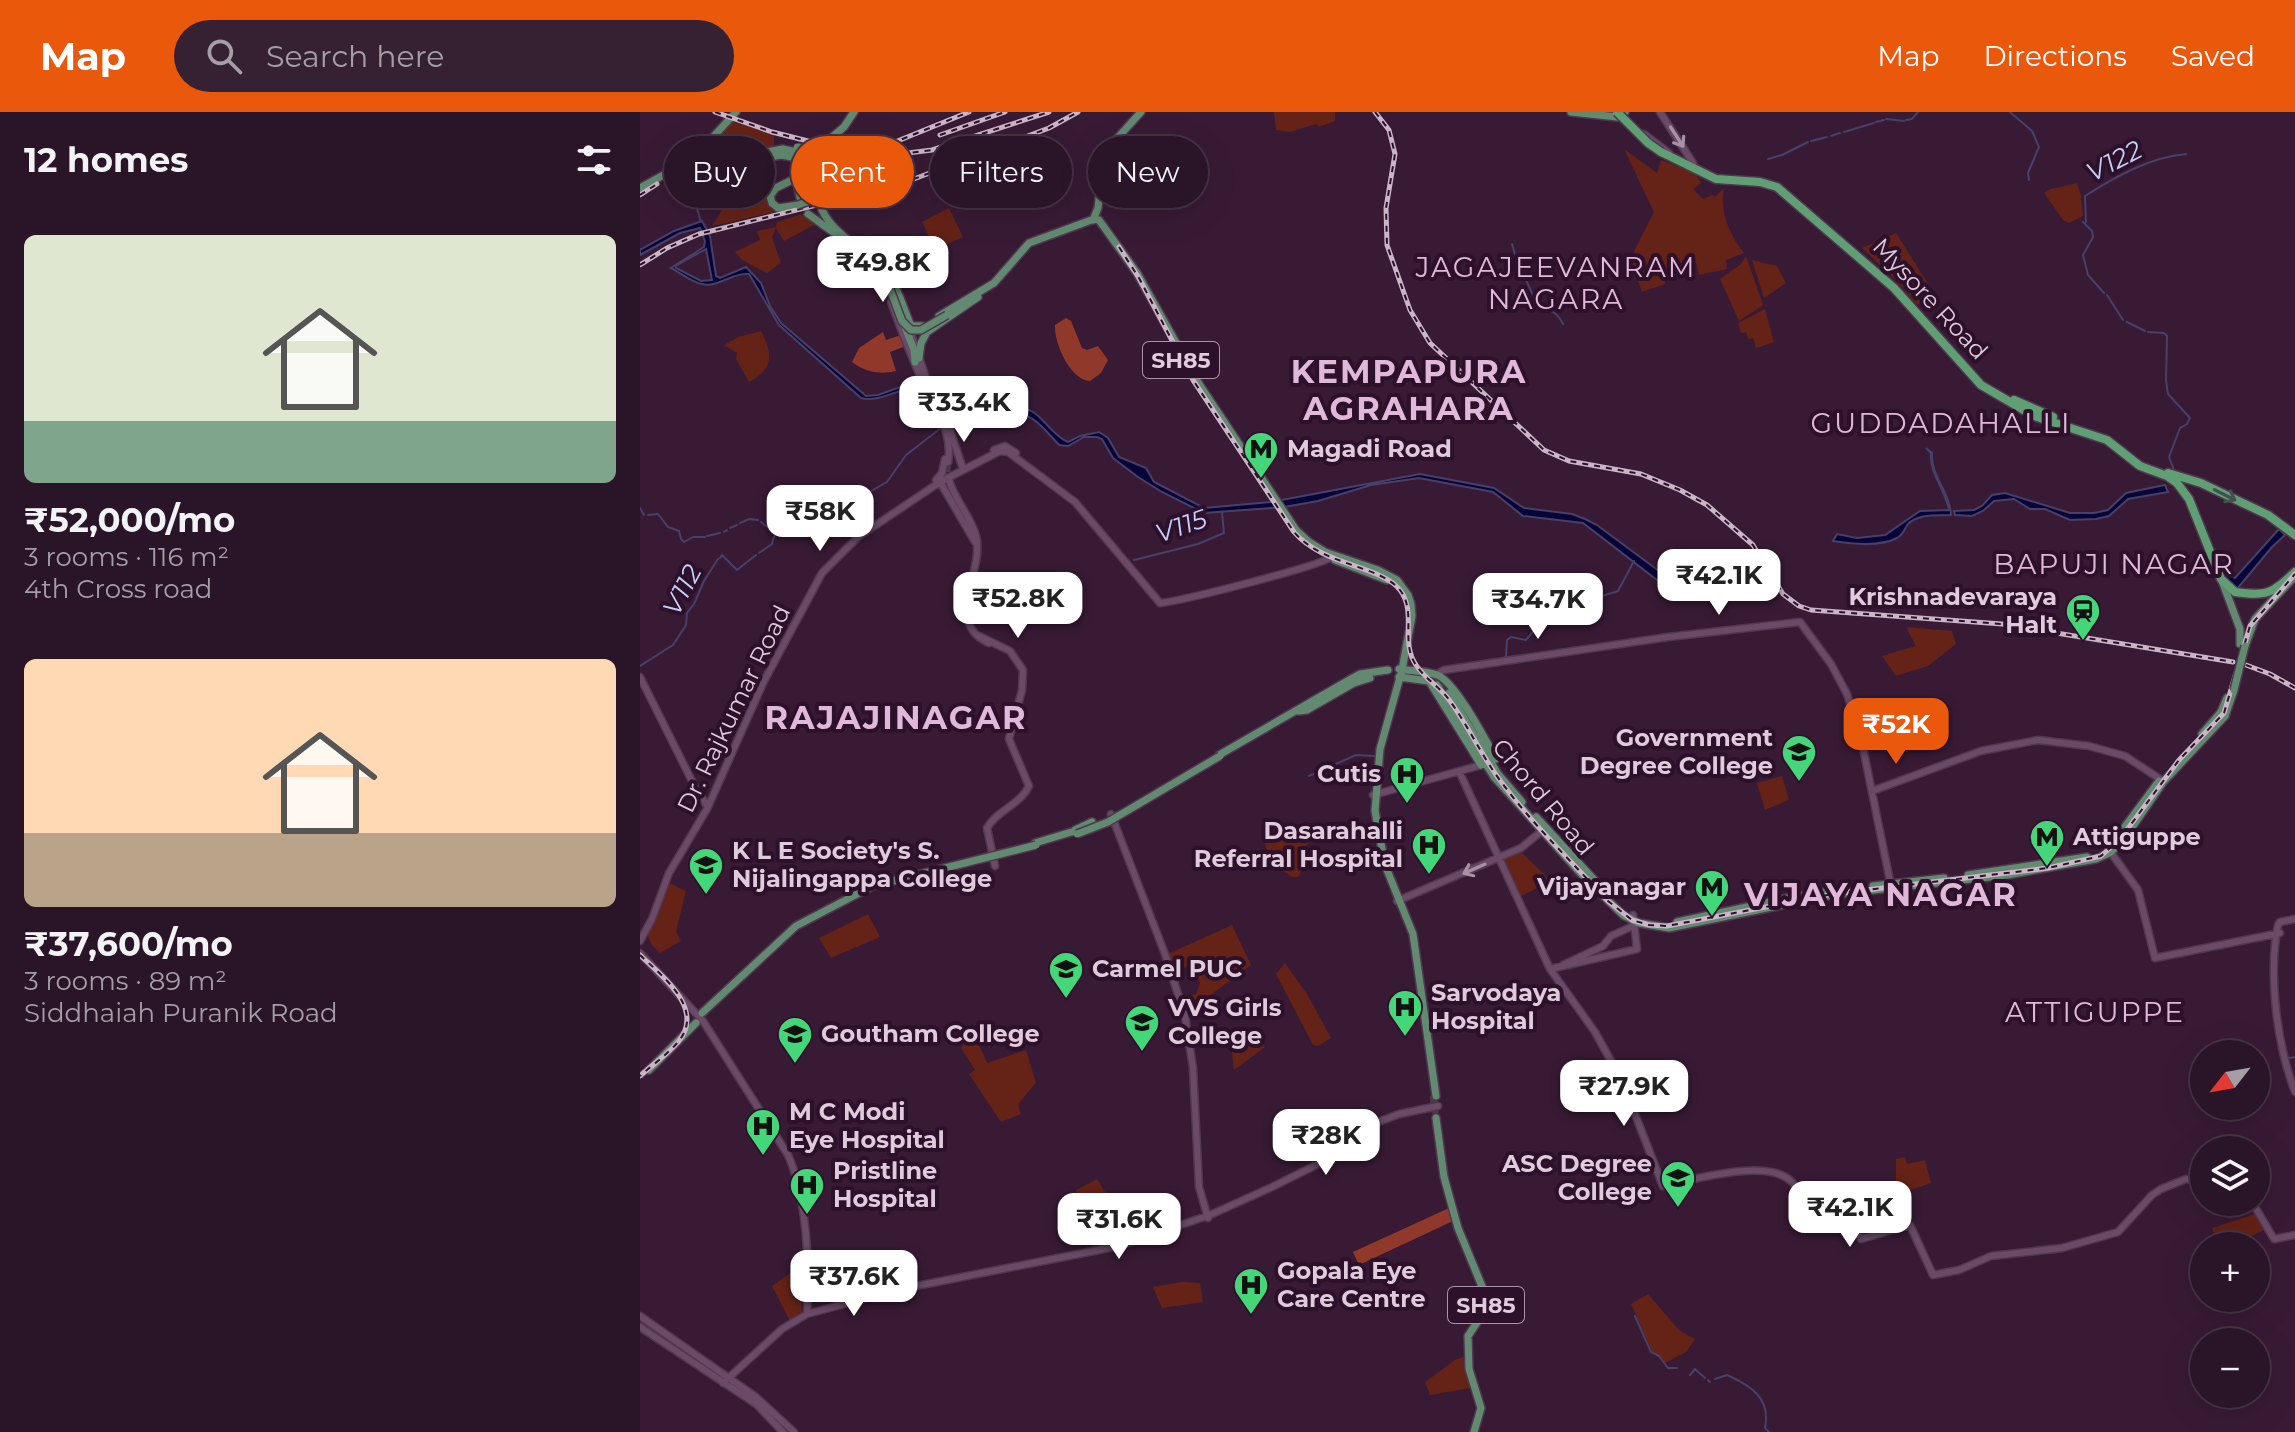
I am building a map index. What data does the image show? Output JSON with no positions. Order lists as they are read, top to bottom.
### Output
{
  "streets": {
    "highway": ["Mysore Road"],
    "main road": ["SH85", "Dr. Rajkumar Road", "Chord Road"]
  },
  "crossings": [
    ["SH85", "Dr. Rajkumar Road"]
  ],
  "districts": [
    "JAGAJEEVANRAM NAGARA",
    "KEMPAPURA AGRAHARA",
    "GUDDADAHALLI",
    "BAPUJI NAGAR",
    "RAJAJINAGAR",
    "VIJAYA NAGAR",
    "ATTIGUPPE"
  ],
  "water": ["V122", "V115", "V112"],
  "places": {
    "metro station": ["Magadi Road", "Attiguppe", "Vijayanagar"],
    "station": ["Krishnadevaraya Halt"],
    "school or university": [
      "Government Degree College",
      "K L E Society's S. Nijalingappa College",
      "Carmel PUC",
      "VVS Girls College",
      "Goutham College",
      "ASC Degree College"
    ],
    "hospital": [
      "Cutis",
      "Dasarahalli Referral Hospital",
      "Sarvodaya Hospital",
      "M C Modi Eye Hospital",
      "Pristline Hospital",
      "Gopala Eye Care Centre"
    ]
  },
  "north": "bottom left",
  "page": {
    "header": "Map",
    "search": "Search here",
    "nav": ["Map", "Directions", "Saved"],
    "heading": "12 homes",
    "chip": [
      "Buy",
      "Rent",
      "Filters",
      "New"
    ],
    "list": [
      {
        "name": "₹52,000/mo",
        "note": "3 rooms · 116 m² · 4th Cross road"
      },
      {
        "name": "₹37,600/mo",
        "note": "3 rooms · 89 m² · Siddhaiah Puranik Road"
      }
    ],
    "price": [
      "₹49.8K",
      "₹33.4K",
      "₹58K",
      "₹42.1K",
      "₹52.8K",
      "₹34.7K",
      "₹52K",
      "₹27.9K",
      "₹28K",
      "₹42.1K",
      "₹31.6K",
      "₹37.6K"
    ],
    "map_buttons": ["+", "−"]
  }
}
